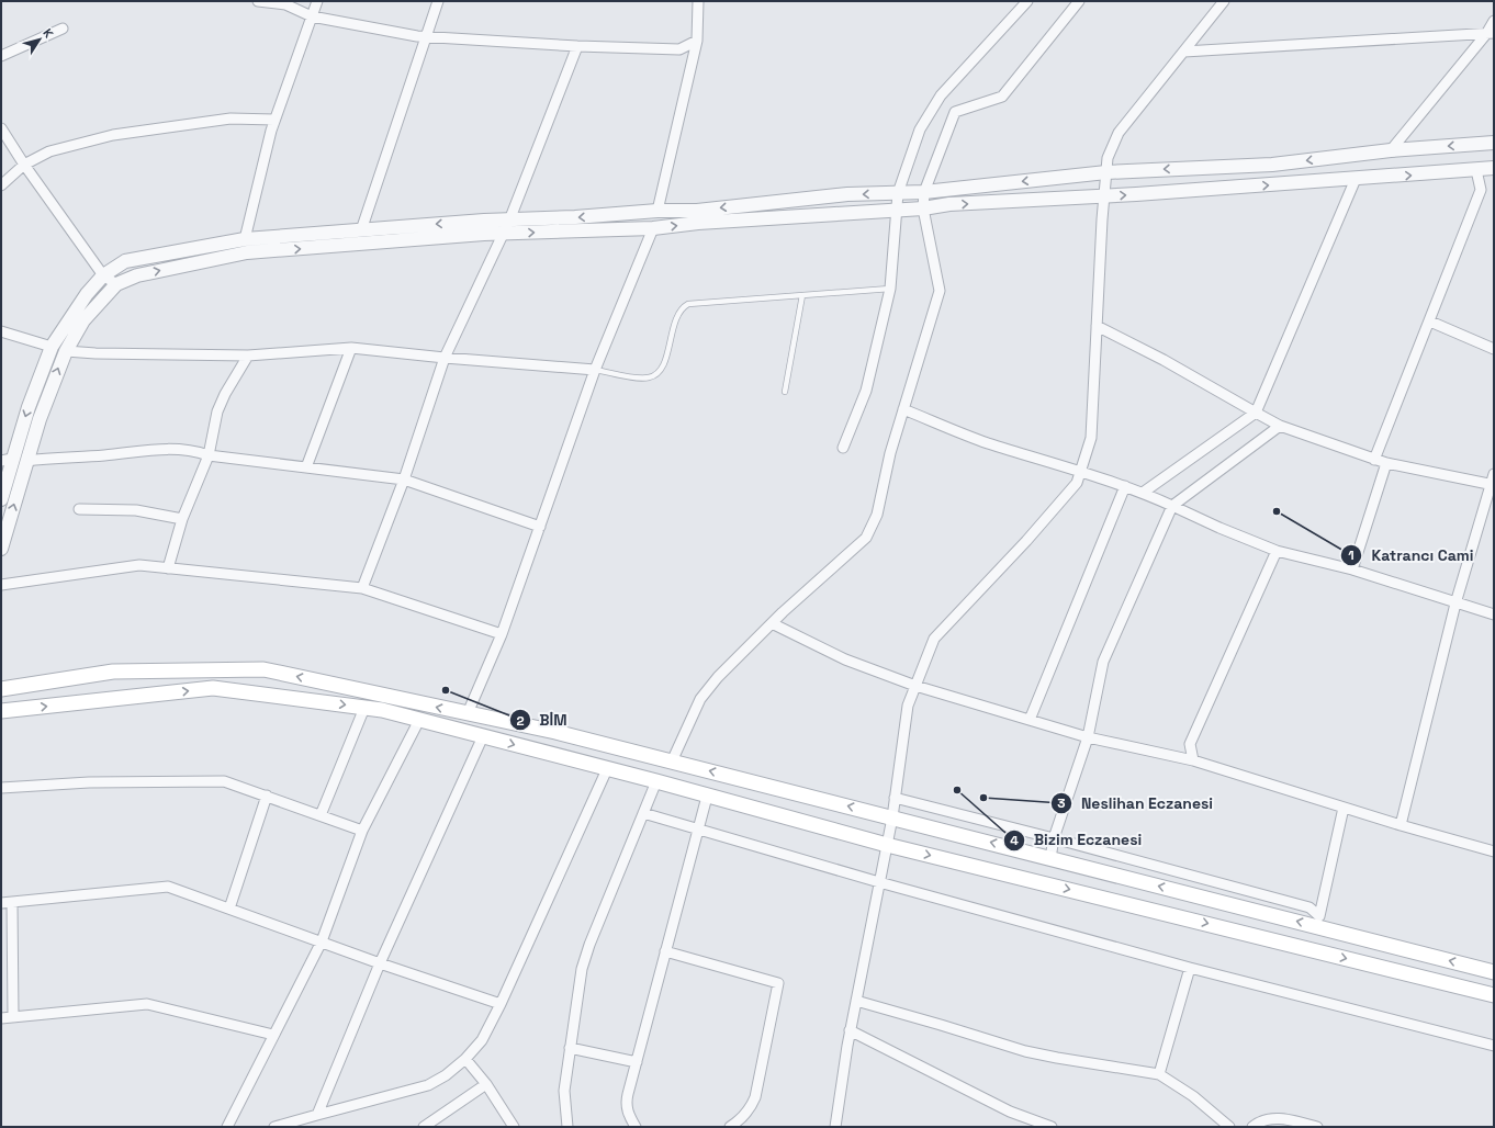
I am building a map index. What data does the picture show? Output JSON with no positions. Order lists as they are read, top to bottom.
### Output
{
  "places": [
    "Katrancı Cami",
    "BİM",
    "Bizim Eczanesi",
    "Neslihan Eczanesi"
  ],
  "north": "top right"
}
